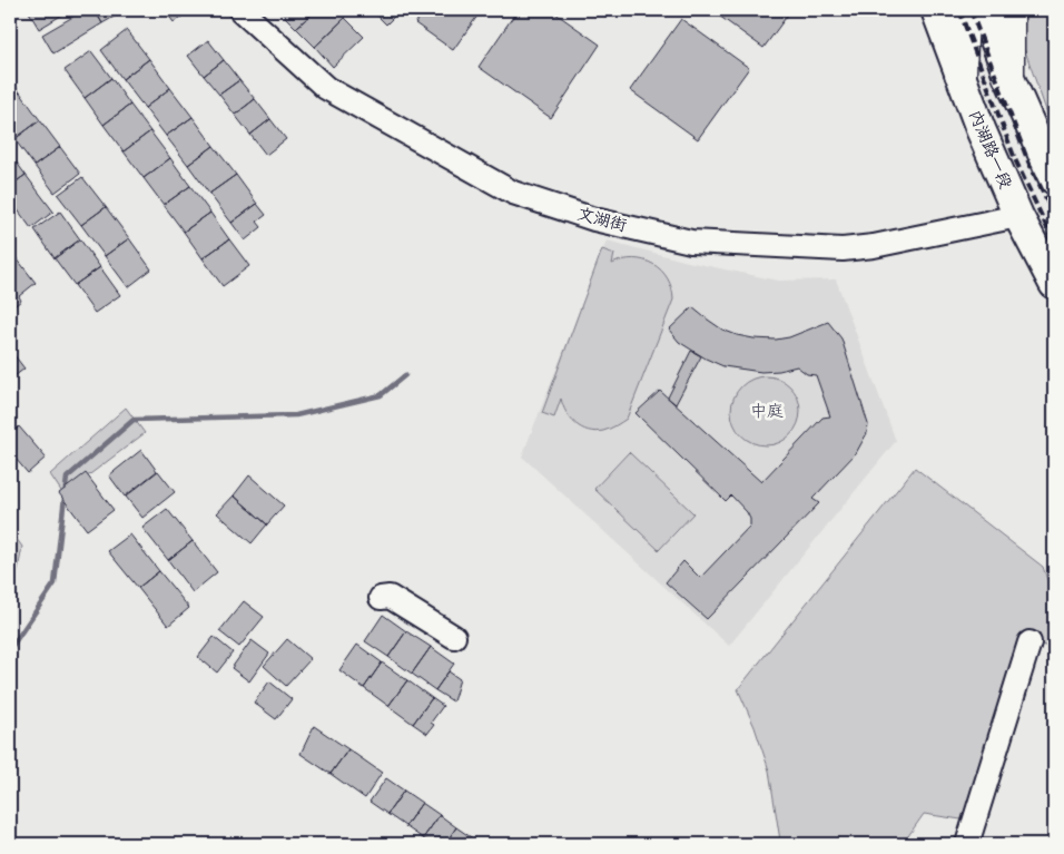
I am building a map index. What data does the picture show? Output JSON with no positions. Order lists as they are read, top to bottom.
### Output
{
  "streets": {
    "main road": ["內湖路一段"],
    "street": ["文湖街"]
  },
  "crossings": [
    ["內湖路一段", "文湖街"]
  ],
  "parks": ["中庭"]
}
